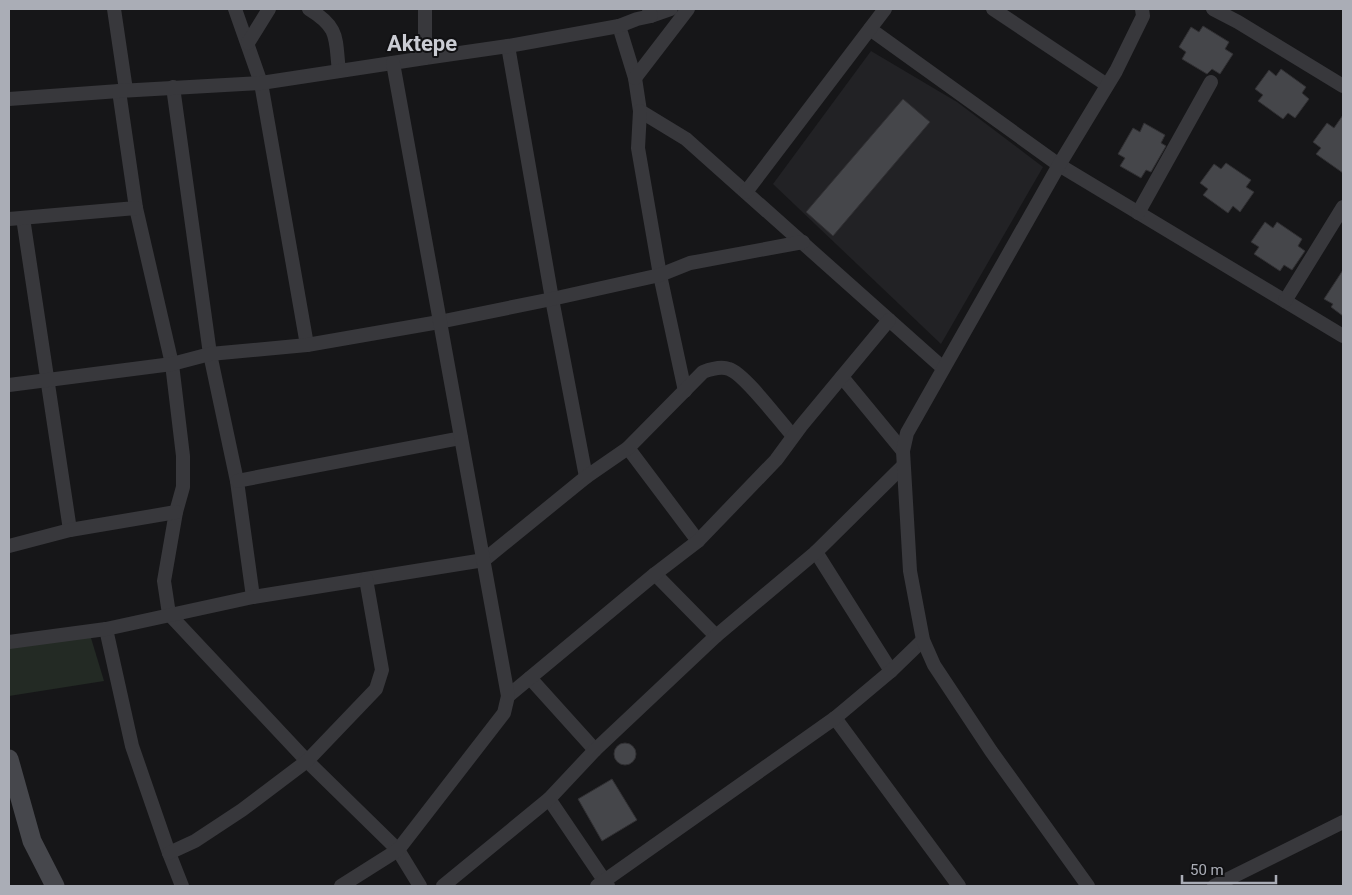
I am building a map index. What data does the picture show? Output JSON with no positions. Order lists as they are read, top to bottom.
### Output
{
  "districts": ["Aktepe"],
  "scale_bar": "50 m"
}
